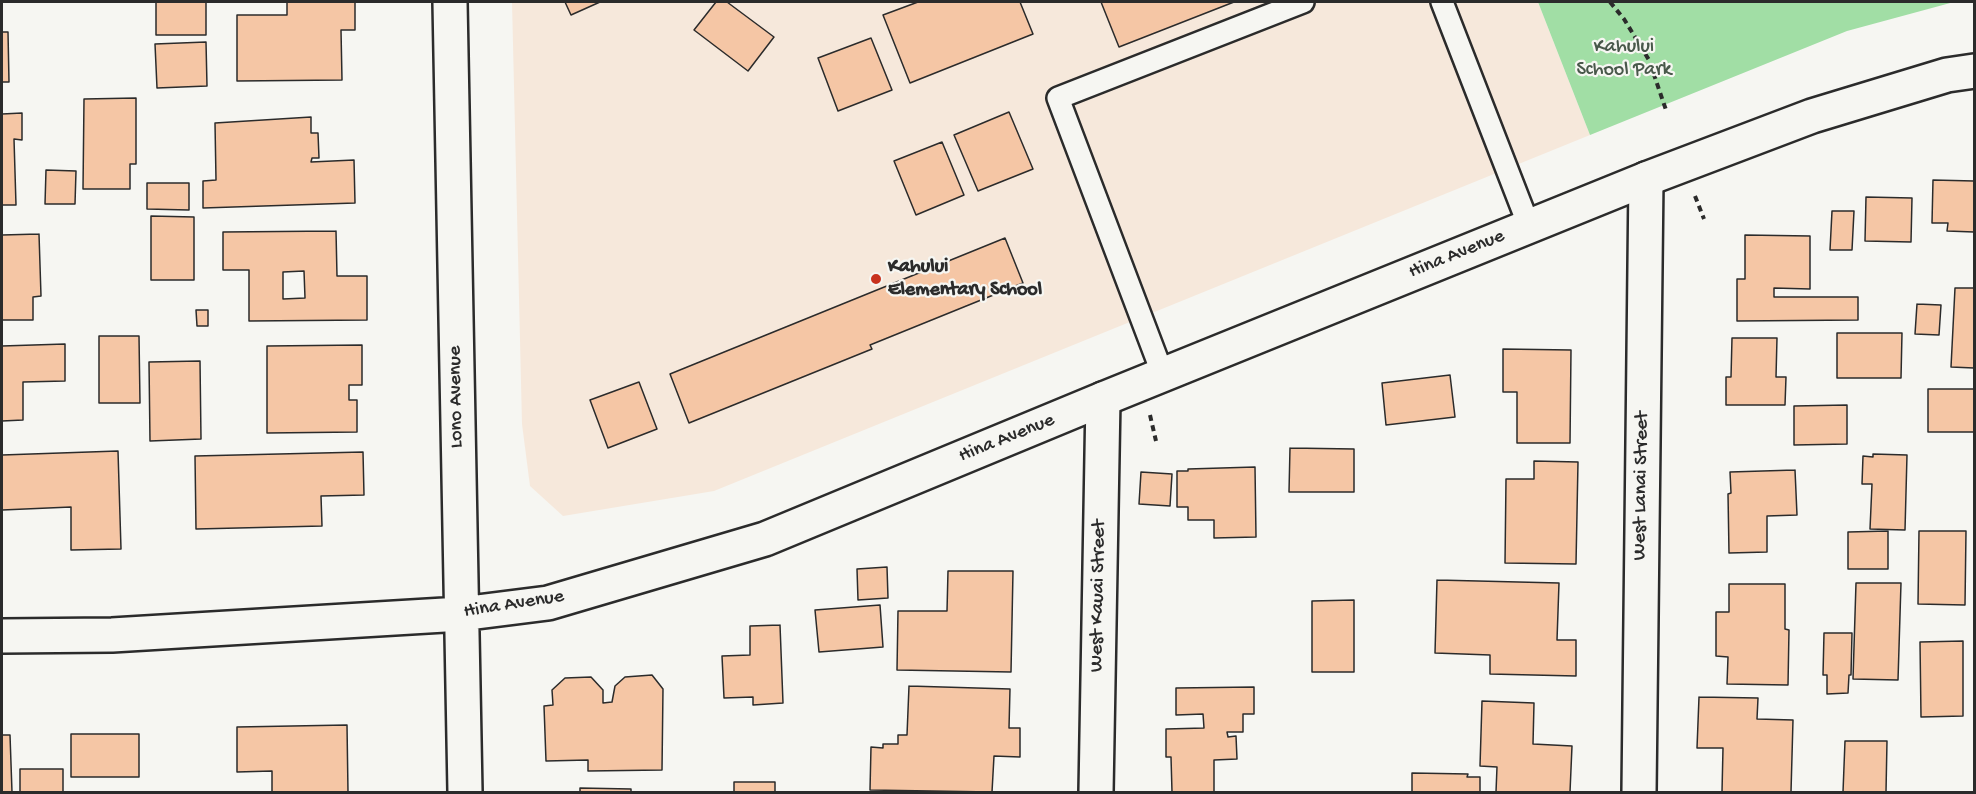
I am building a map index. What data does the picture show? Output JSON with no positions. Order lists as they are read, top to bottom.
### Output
{
  "streets": {
    "street": [
      "Hina Avenue",
      "Lono Avenue",
      "West Lanai Street",
      "West Kauai Street"
    ]
  },
  "crossings": [
    ["Hina Avenue", "Lono Avenue"],
    ["Hina Avenue", "West Lanai Street"],
    ["Hina Avenue", "West Kauai Street"]
  ],
  "parks": ["Kahului School Park"],
  "places": ["Kahului Elementary School"]
}
